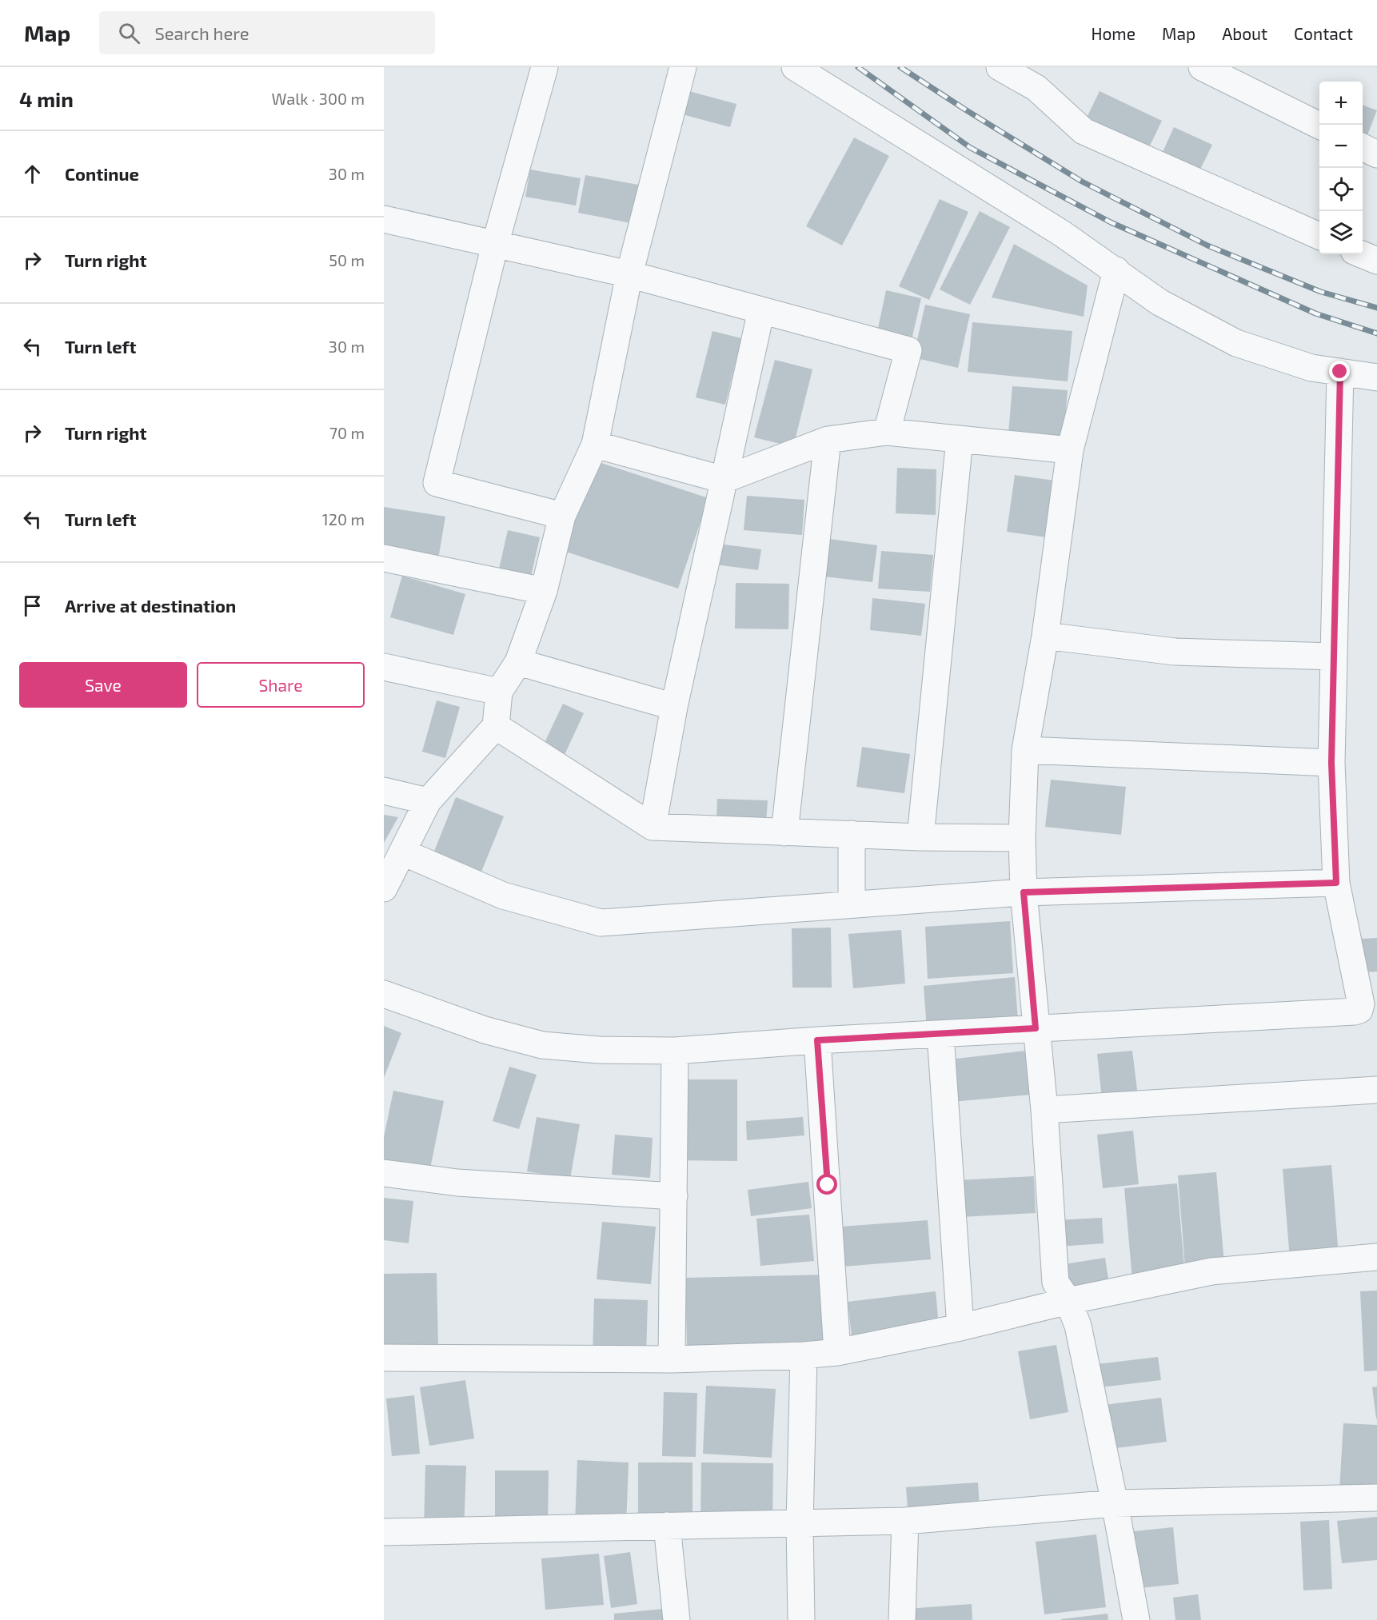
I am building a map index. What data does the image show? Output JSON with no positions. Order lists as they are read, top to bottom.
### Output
{
  "page": {
    "header": "Map",
    "search": "Search here",
    "nav": [
      "Home",
      "Map",
      "About",
      "Contact"
    ],
    "heading": ["4 min", "Walk · 300 m"],
    "map_buttons": ["+", "−"],
    "list": [
      ["Continue", "30 m"],
      ["Turn right", "50 m"],
      ["Turn left", "30 m"],
      ["Turn right", "70 m"],
      ["Turn left", "120 m"],
      "Arrive at destination"
    ],
    "buttons": ["Save", "Share"]
  }
}
